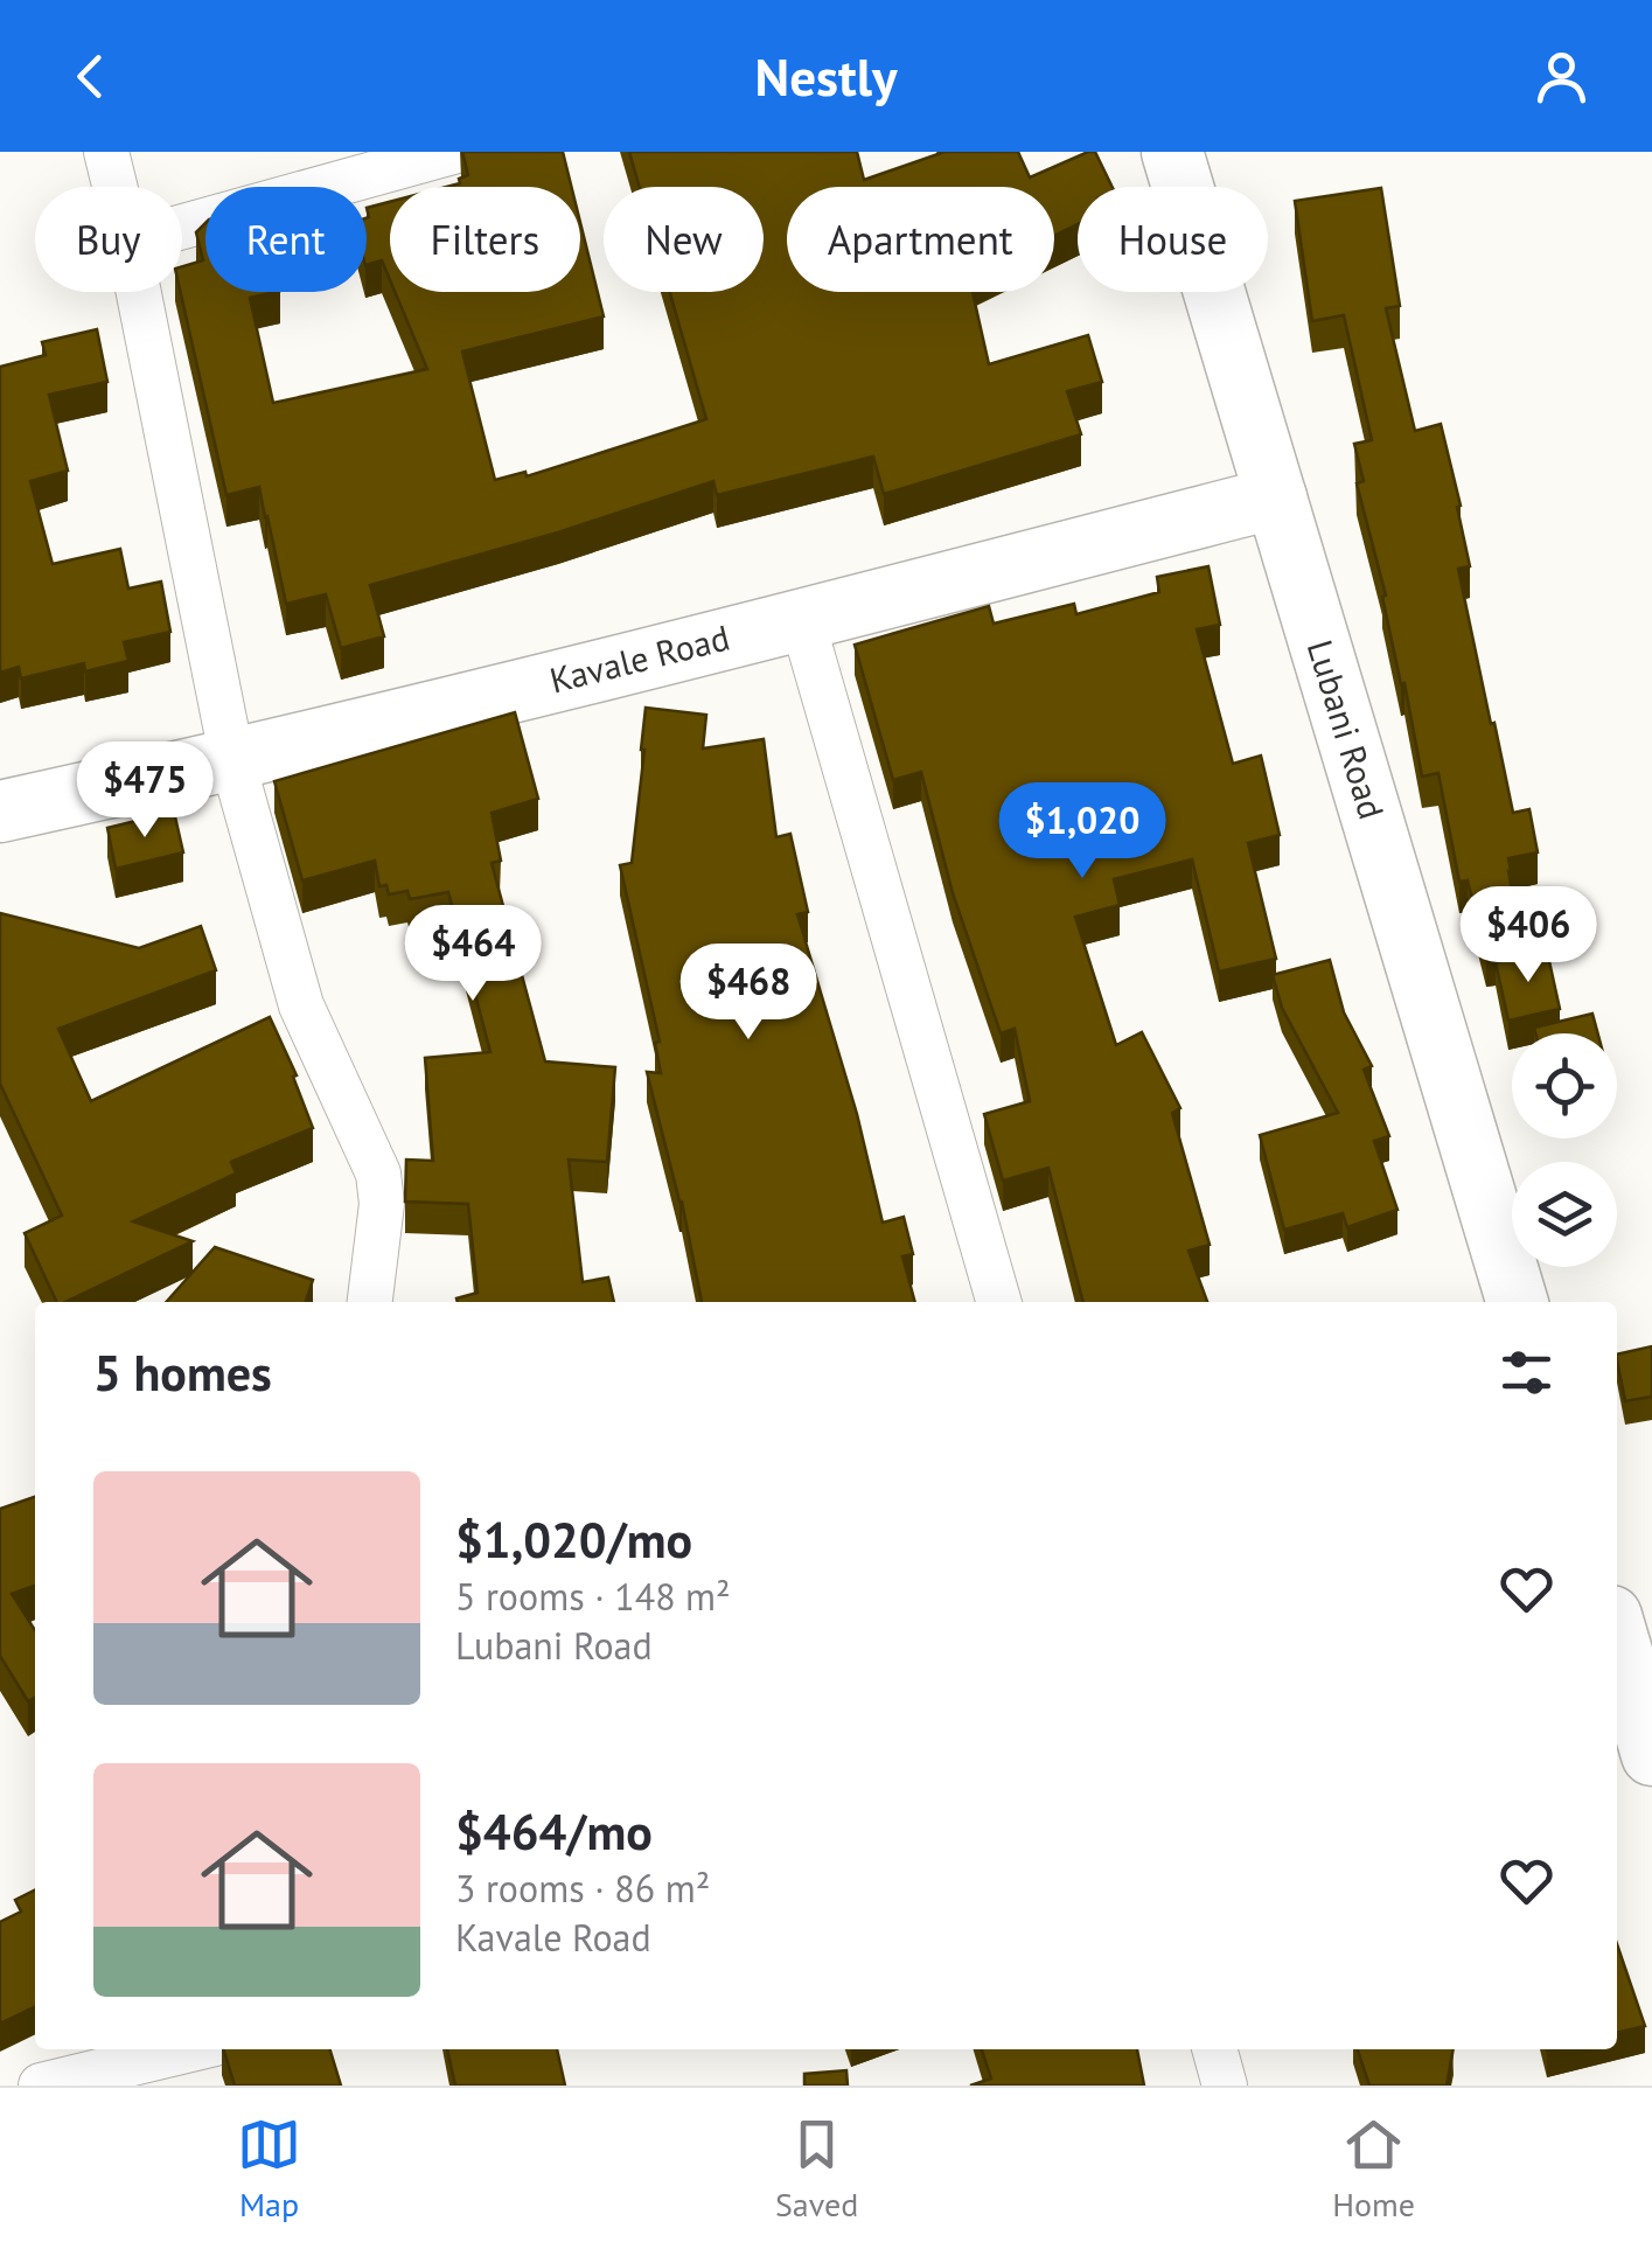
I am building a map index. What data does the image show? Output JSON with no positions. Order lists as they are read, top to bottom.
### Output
{
  "streets": {
    "street": ["Kavale Road", "Lubani Road"]
  },
  "crossings": [
    ["Kavale Road", "Lubani Road"]
  ],
  "page": {
    "header": "Nestly",
    "chip": [
      "Buy",
      "Rent",
      "Filters",
      "New",
      "Apartment",
      "House"
    ],
    "price": [
      "$475",
      "$1,020",
      "$406",
      "$464",
      "$468"
    ],
    "heading": "5 homes",
    "list": [
      {
        "name": "$1,020/mo",
        "note": "5 rooms · 148 m² · Lubani Road"
      },
      {
        "name": "$464/mo",
        "note": "3 rooms · 86 m² · Kavale Road"
      }
    ],
    "tabs": ["Map", "Saved", "Home"]
  }
}
